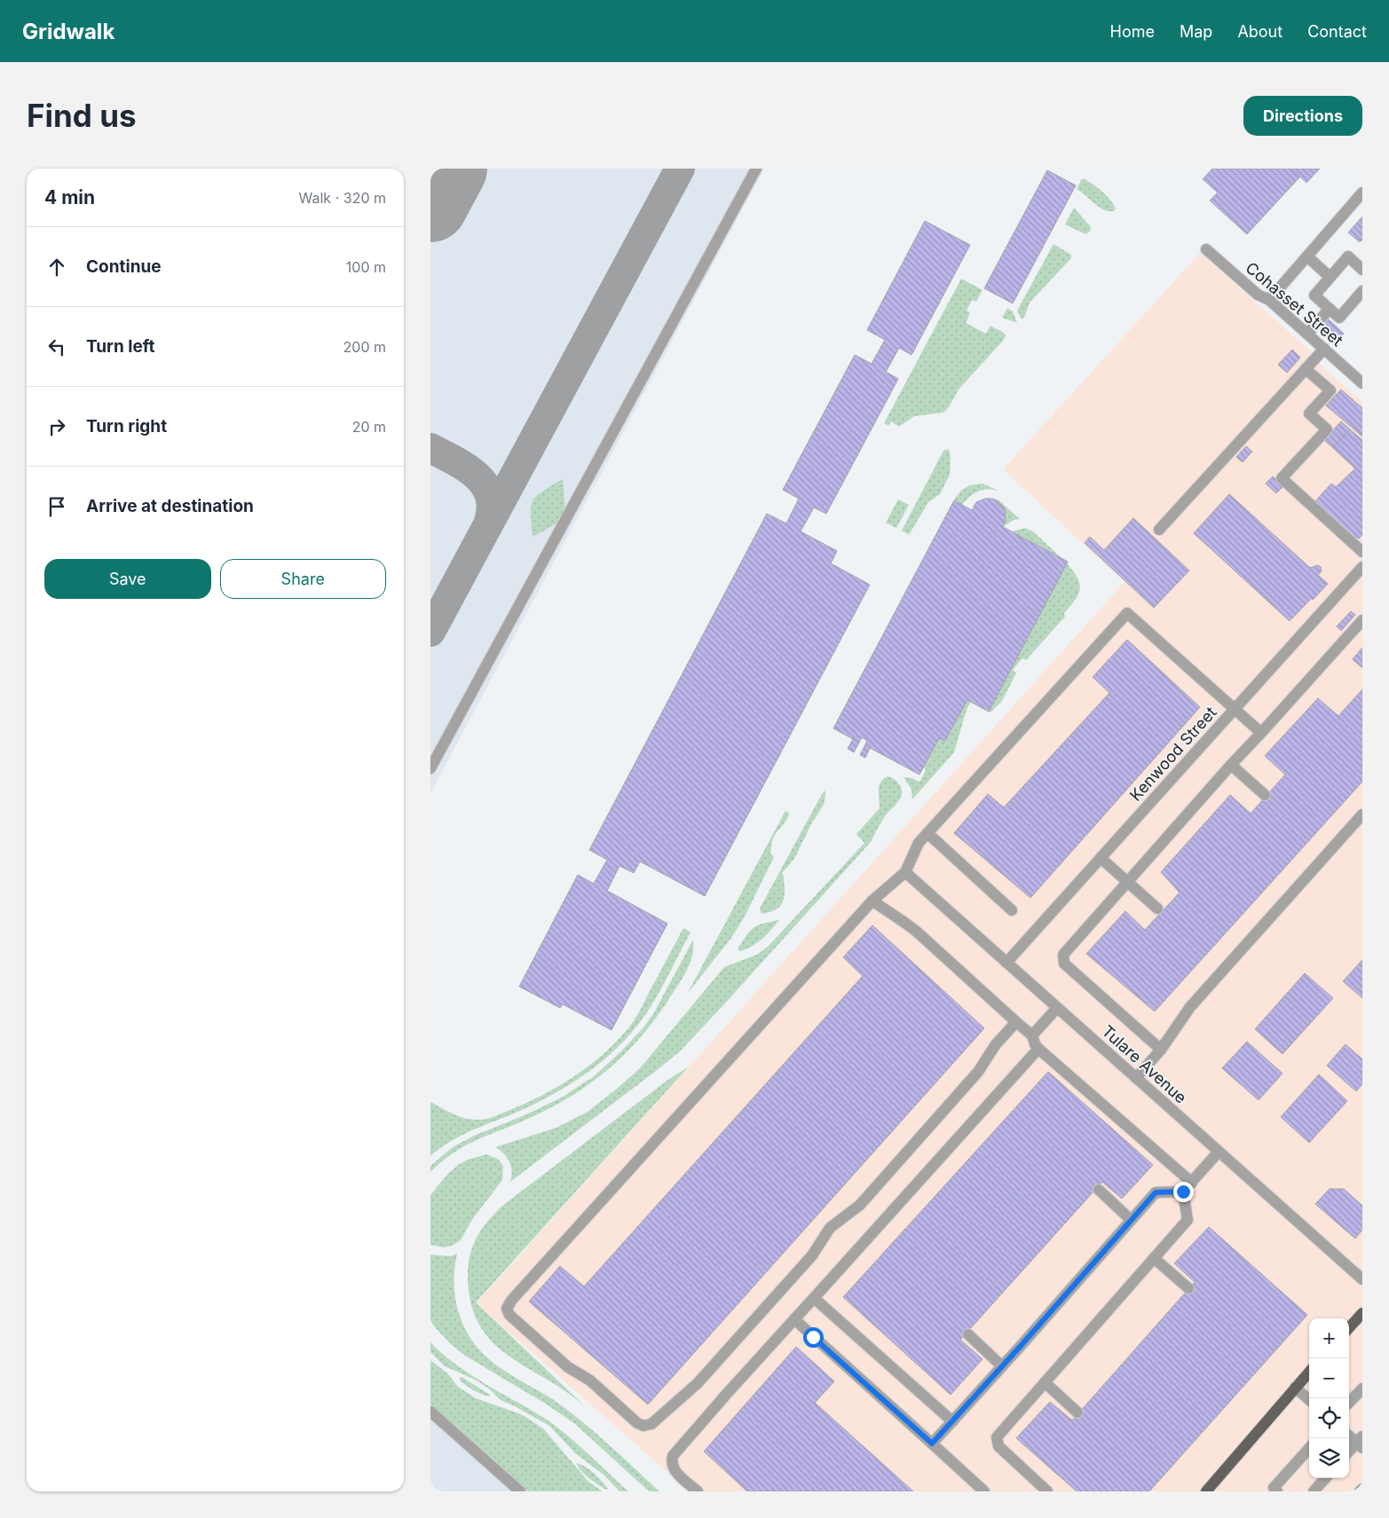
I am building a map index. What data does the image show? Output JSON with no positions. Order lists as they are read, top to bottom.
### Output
{
  "streets": {
    "street": ["Cohasset Street", "Kenwood Street", "Tulare Avenue"]
  },
  "crossings": [
    ["Kenwood Street", "Tulare Avenue"]
  ],
  "page": {
    "header": "Gridwalk",
    "nav": [
      "Home",
      "Map",
      "About",
      "Contact"
    ],
    "buttons": [
      "Directions",
      ["Save", "Share"]
    ],
    "title": "Find us",
    "heading": ["4 min", "Walk · 320 m"],
    "list": [
      ["Continue", "100 m"],
      ["Turn left", "200 m"],
      ["Turn right", "20 m"],
      "Arrive at destination"
    ],
    "map_buttons": ["+", "−"]
  }
}
